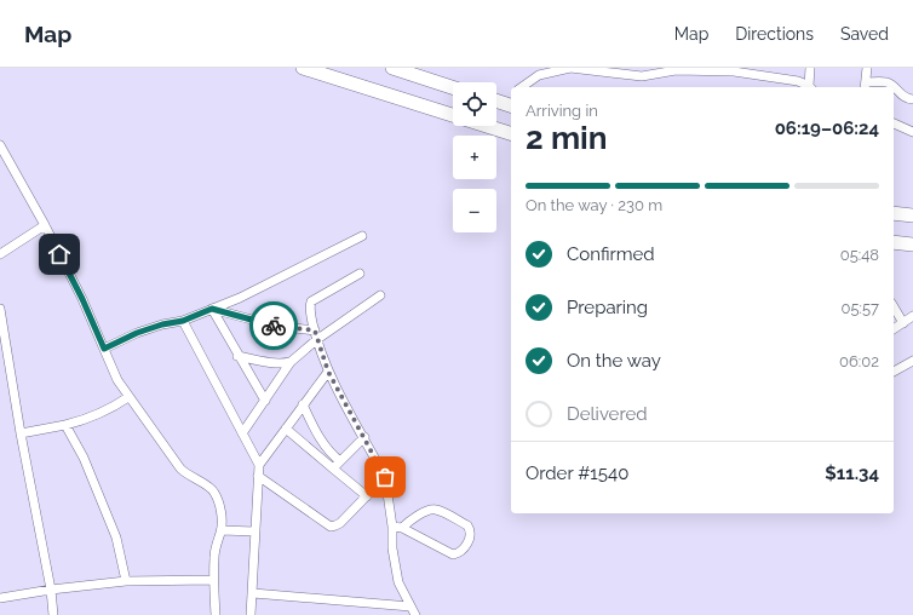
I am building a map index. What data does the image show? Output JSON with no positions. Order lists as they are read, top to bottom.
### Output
{
  "page": {
    "header": "Map",
    "nav": ["Map", "Directions", "Saved"],
    "map_buttons": ["+", "−"],
    "heading": ["2 min", "Arriving in", "06:19–06:24"],
    "panel": ["Order #1540", "$11.34"],
    "bar": "On the way · 230 m",
    "list": [
      ["Confirmed", "05:48"],
      ["Preparing", "05:57"],
      ["On the way", "06:02"],
      "Delivered"
    ]
  }
}
